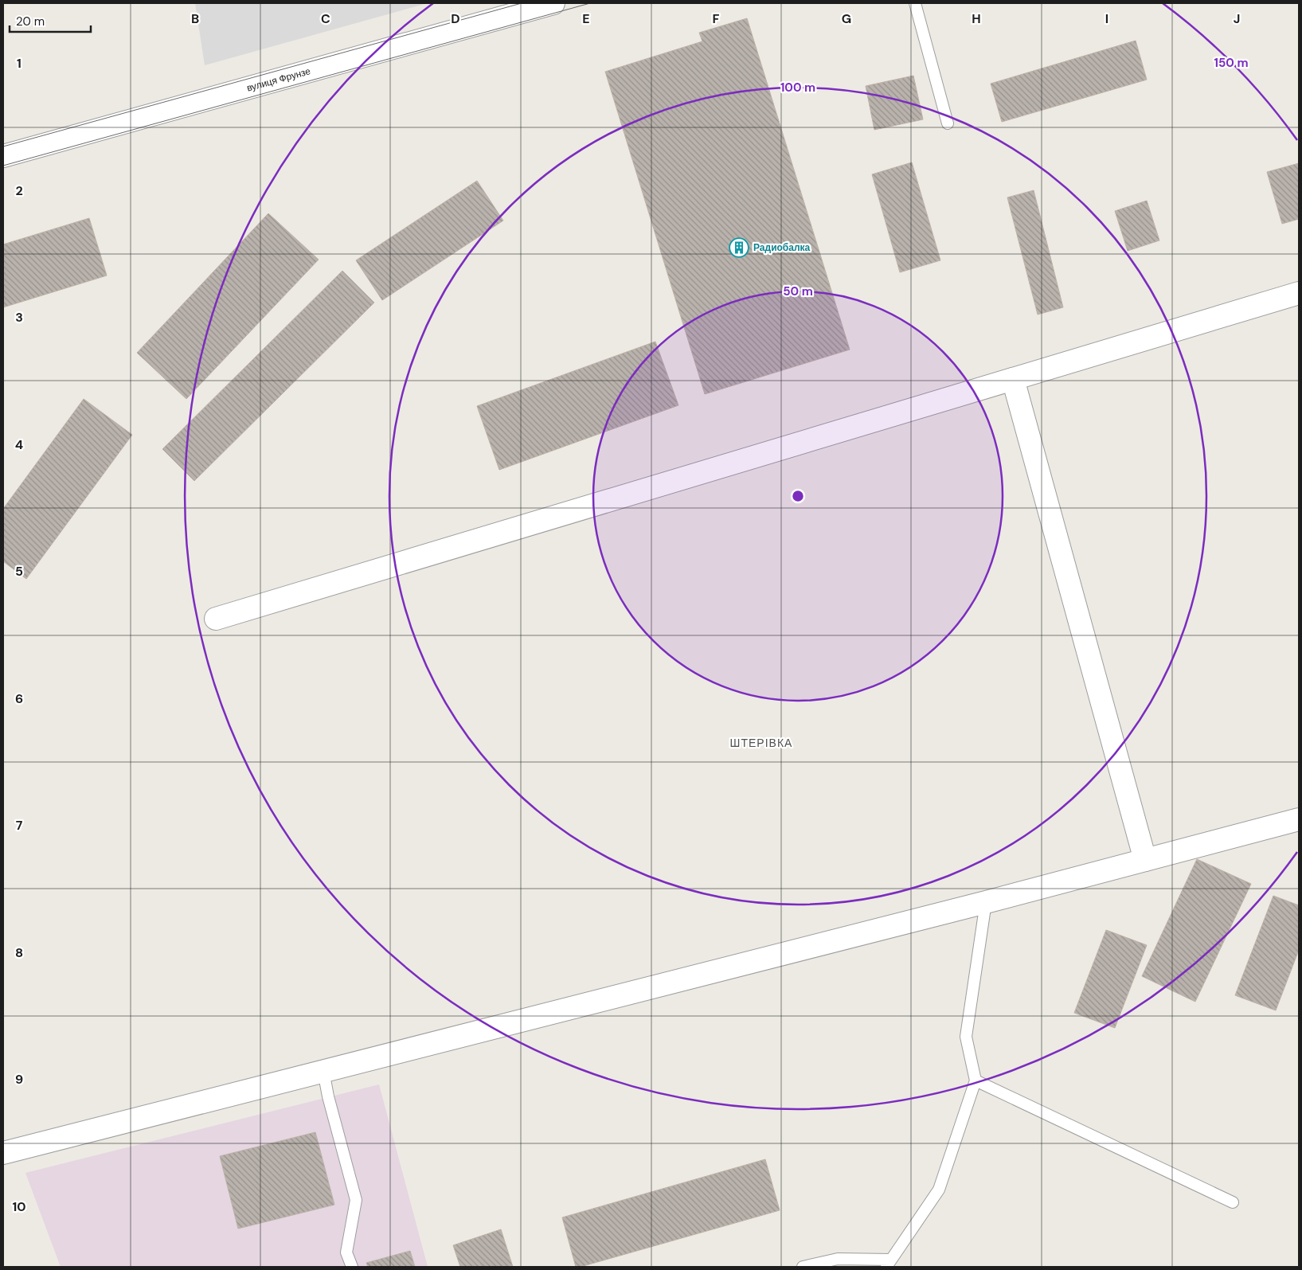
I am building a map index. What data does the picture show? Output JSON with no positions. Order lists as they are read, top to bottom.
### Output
{
  "streets": {
    "street": ["вулиця Фрунзе"]
  },
  "districts": ["ШТЕРІВКА"],
  "places": {
    "building": ["Радиобалка"]
  },
  "scale_bar": "20 m",
  "grid": {
    "columns": [
      "B",
      "C",
      "D",
      "E",
      "F",
      "G",
      "H",
      "I",
      "J"
    ],
    "rows": [
      "1",
      "2",
      "3",
      "4",
      "5",
      "6",
      "7",
      "8",
      "9",
      "10"
    ]
  },
  "rings": ["150 m", "100 m", "50 m"]
}
